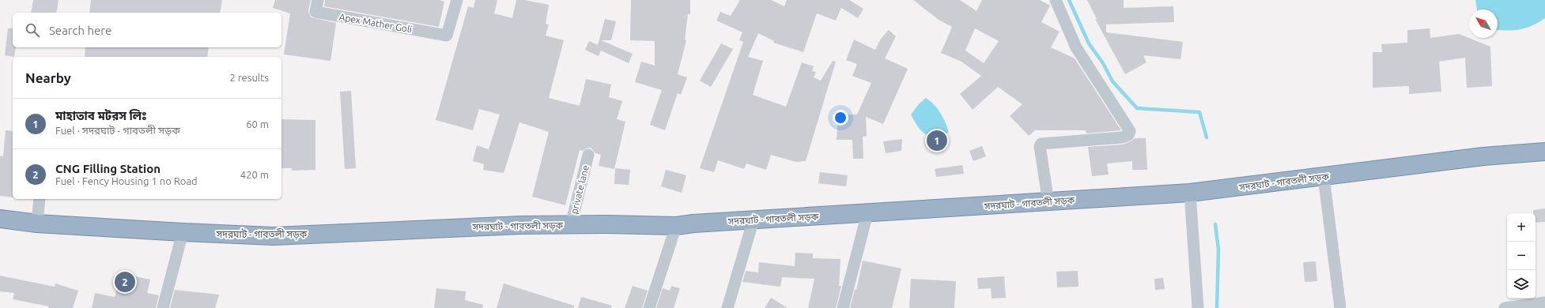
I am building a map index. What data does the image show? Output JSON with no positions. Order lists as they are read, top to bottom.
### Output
{
  "streets": {
    "highway": ["সদরঘাট - গাবতলী সড়ক"],
    "street": ["Apex Mather Goli", "private lane"]
  },
  "crossings": [
    ["সদরঘাট - গাবতলী সড়ক", "private lane"]
  ],
  "north": "top left",
  "page": {
    "search": "Search here",
    "heading": ["Nearby", "2 results"],
    "list": [
      {
        "mark": "1",
        "name": "মাহাতাব মটরস লিঃ",
        "note": "Fuel · সদরঘাট - গাবতলী সড়ক",
        "value": "60 m"
      },
      {
        "mark": "2",
        "name": "CNG Filling Station",
        "note": "Fuel · Fency Housing 1 no Road",
        "value": "420 m"
      }
    ],
    "pins": ["1", "2"],
    "map_buttons": ["+", "−"]
  }
}
